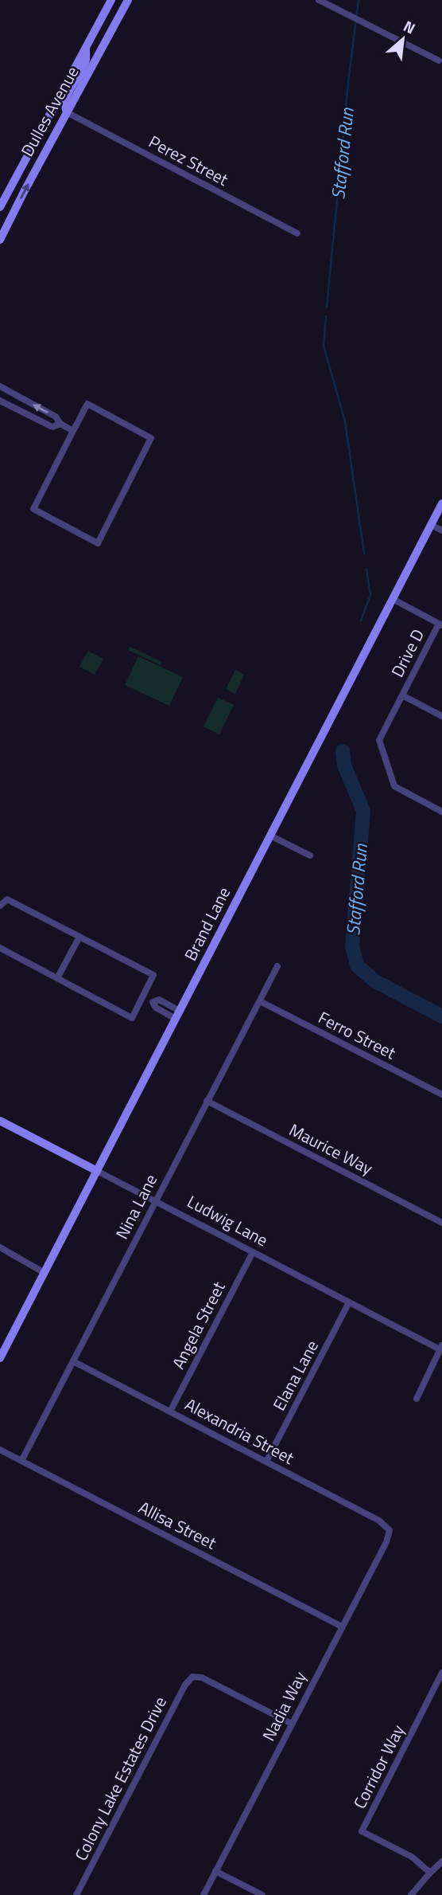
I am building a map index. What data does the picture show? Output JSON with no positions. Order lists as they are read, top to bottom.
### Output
{
  "streets": {
    "street": [
      "Dulles Avenue",
      "Perez Street",
      "Drive D",
      "Brand Lane",
      "Ferro Street",
      "Maurice Way",
      "Nina Lane",
      "Ludwig Lane",
      "Angela Street",
      "Elana Lane",
      "Alexandria Street",
      "Allisa Street",
      "Nadia Way",
      "Corridor Way",
      "Colony Lake Estates Drive"
    ]
  },
  "crossings": [
    ["Dulles Avenue", "Perez Street"],
    ["Brand Lane", "Ludwig Lane"],
    ["Ferro Street", "Nina Lane"],
    ["Maurice Way", "Nina Lane"],
    ["Nina Lane", "Ludwig Lane"],
    ["Nina Lane", "Alexandria Street"],
    ["Nina Lane", "Allisa Street"],
    ["Ludwig Lane", "Angela Street"],
    ["Ludwig Lane", "Elana Lane"],
    ["Angela Street", "Alexandria Street"],
    ["Elana Lane", "Alexandria Street"],
    ["Alexandria Street", "Nadia Way"],
    ["Allisa Street", "Nadia Way"],
    ["Nadia Way", "Colony Lake Estates Drive"]
  ],
  "water": ["Stafford Run"],
  "north": "top right"
}
